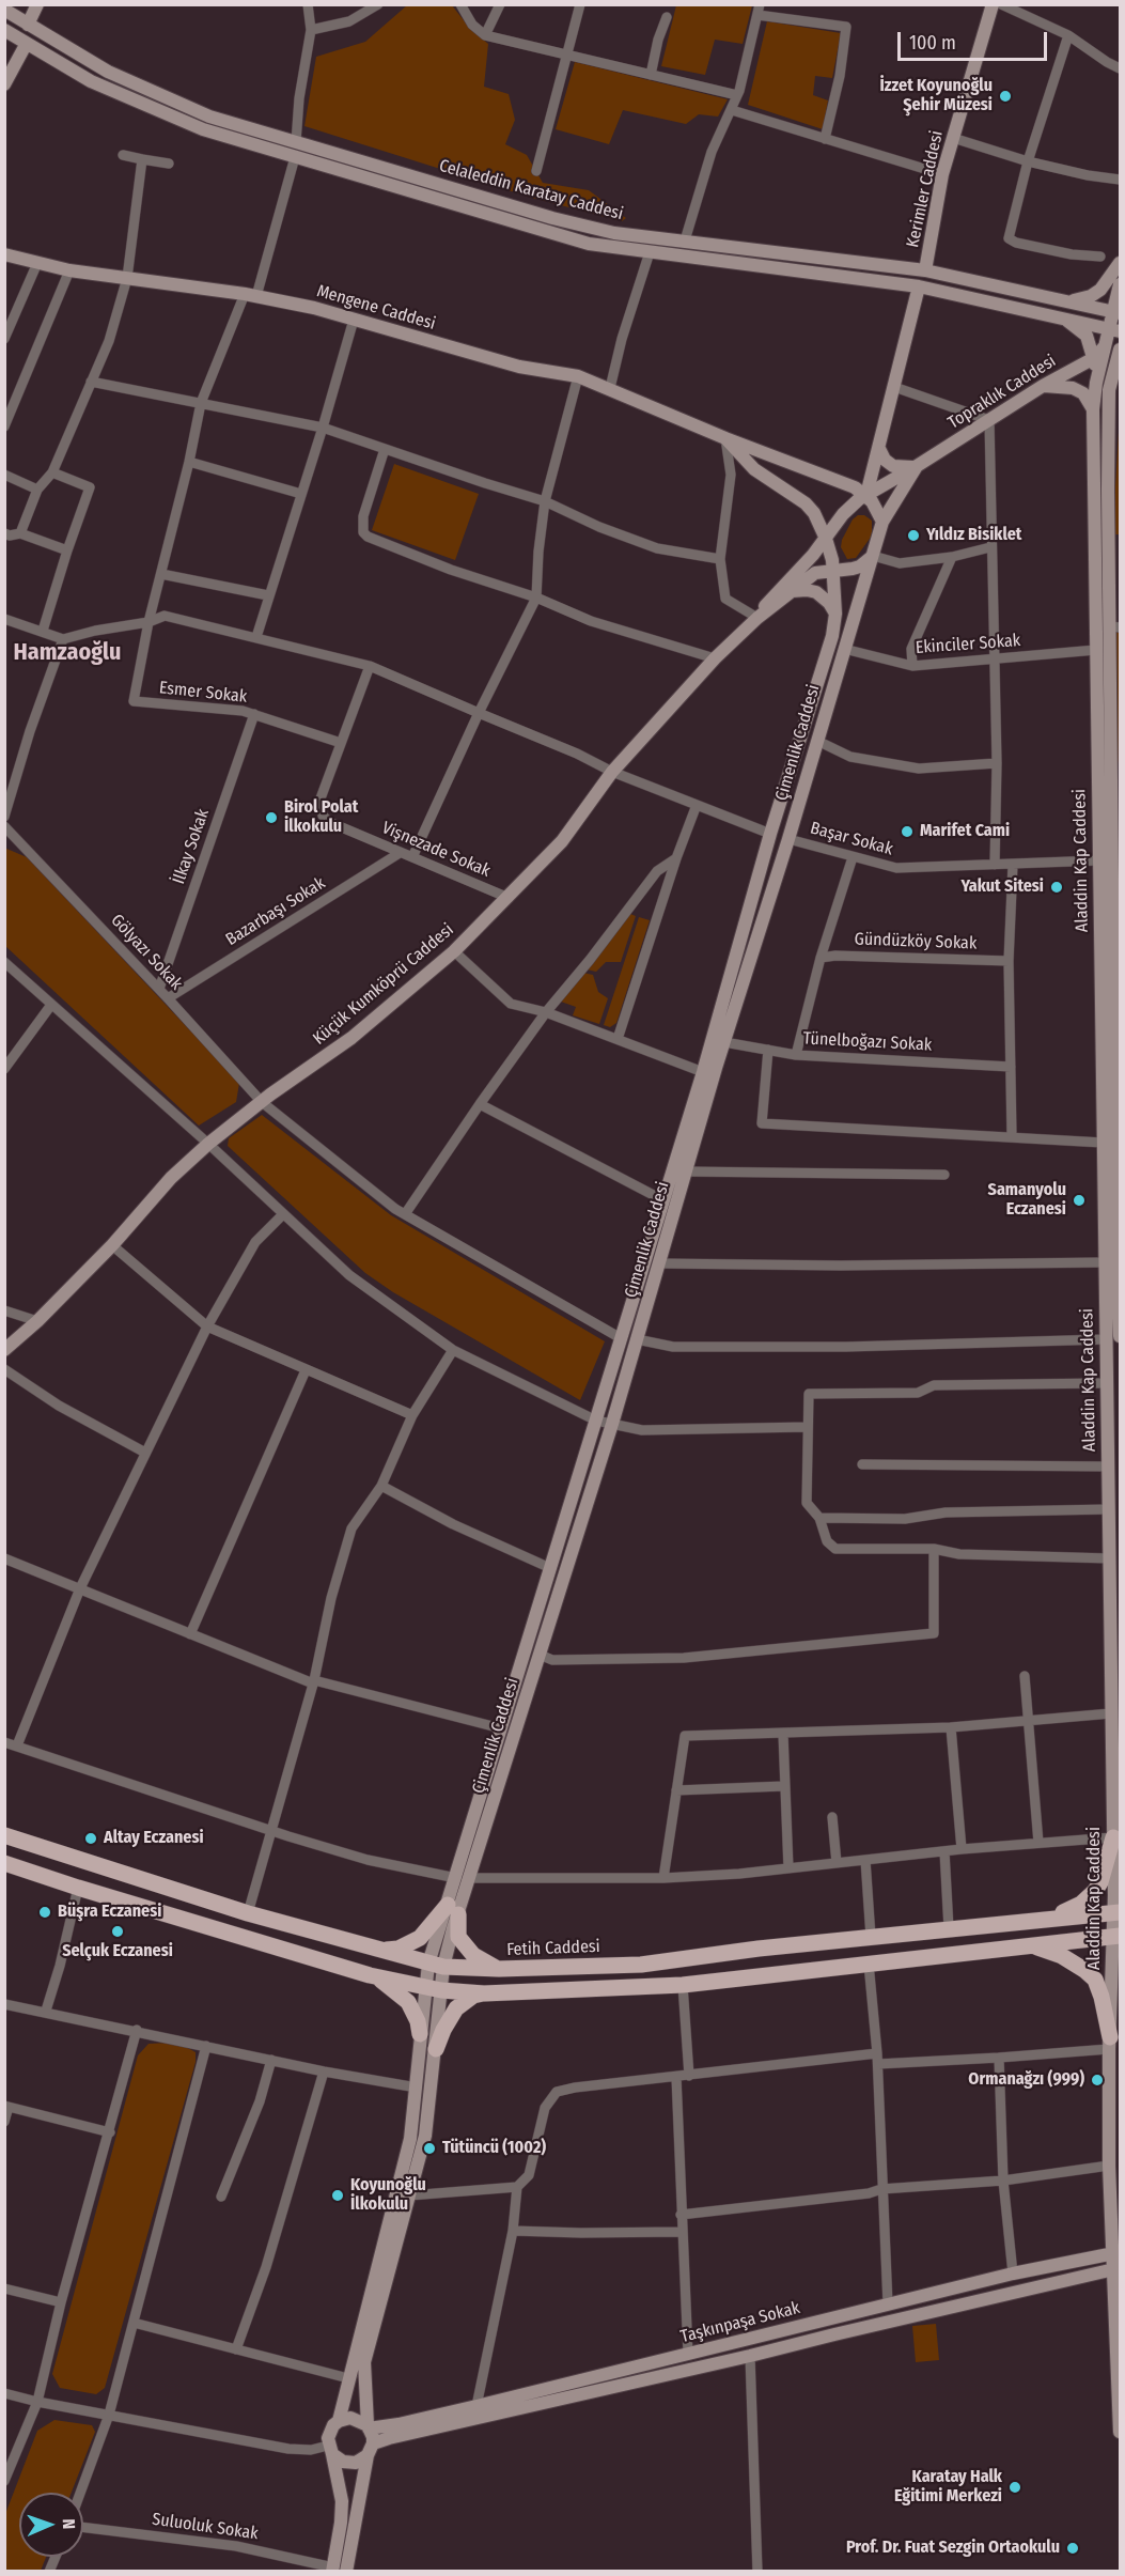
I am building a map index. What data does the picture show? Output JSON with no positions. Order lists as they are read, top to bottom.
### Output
{
  "streets": {
    "main road": ["Fetih Caddesi"],
    "street": [
      "Kerimler Caddesi",
      "Celaleddin Karatay Caddesi",
      "Mengene Caddesi",
      "Topraklık Caddesi",
      "Ekinciler Sokak",
      "Esmer Sokak",
      "Çimenlik Caddesi",
      "Başar Sokak",
      "İlkay Sokak",
      "Vişnezade Sokak",
      "Aladdin Kap Caddesi",
      "Bazarbaşı Sokak",
      "Gündüzköy Sokak",
      "Gölyazı Sokak",
      "Küçük Kumköprü Caddesi",
      "Tünelboğazı Sokak",
      "Taşkınpaşa Sokak",
      "Suluoluk Sokak"
    ]
  },
  "crossings": [
    ["Kerimler Caddesi", "Celaleddin Karatay Caddesi"],
    ["Celaleddin Karatay Caddesi", "Aladdin Kap Caddesi"],
    ["Mengene Caddesi", "Topraklık Caddesi"],
    ["Mengene Caddesi", "Çimenlik Caddesi"],
    ["Mengene Caddesi", "Küçük Kumköprü Caddesi"],
    ["Topraklık Caddesi", "Çimenlik Caddesi"],
    ["Topraklık Caddesi", "Aladdin Kap Caddesi"],
    ["Topraklık Caddesi", "Küçük Kumköprü Caddesi"],
    ["Ekinciler Sokak", "Çimenlik Caddesi"],
    ["Ekinciler Sokak", "Aladdin Kap Caddesi"],
    ["Esmer Sokak", "İlkay Sokak"],
    ["Esmer Sokak", "Vişnezade Sokak"],
    ["Çimenlik Caddesi", "Başar Sokak"],
    ["Çimenlik Caddesi", "Gölyazı Sokak"],
    ["Çimenlik Caddesi", "Küçük Kumköprü Caddesi"],
    ["Çimenlik Caddesi", "Tünelboğazı Sokak"],
    ["Çimenlik Caddesi", "Fetih Caddesi"],
    ["Başar Sokak", "Aladdin Kap Caddesi"],
    ["İlkay Sokak", "Gölyazı Sokak"],
    ["Vişnezade Sokak", "Bazarbaşı Sokak"],
    ["Vişnezade Sokak", "Küçük Kumköprü Caddesi"],
    ["Aladdin Kap Caddesi", "Fetih Caddesi"],
    ["Aladdin Kap Caddesi", "Taşkınpaşa Sokak"],
    ["Bazarbaşı Sokak", "Gölyazı Sokak"],
    ["Gölyazı Sokak", "Küçük Kumköprü Caddesi"]
  ],
  "districts": ["Hamzaoğlu"],
  "places": [
    "İzzet Koyunoğlu Şehir Müzesi",
    "Yıldız Bisiklet",
    "Birol Polat İlkokulu",
    "Marifet Cami",
    "Yakut Sitesi",
    "Samanyolu Eczanesi",
    "Altay Eczanesi",
    "Büşra Eczanesi",
    "Selçuk Eczanesi",
    "Ormanağzı (999)",
    "Tütüncü (1002)",
    "Koyunoğlu İlkokulu",
    "Karatay Halk Eğitimi Merkezi",
    "Prof. Dr. Fuat Sezgin Ortaokulu"
  ],
  "scale_bar": "100 m",
  "north": "right"
}
